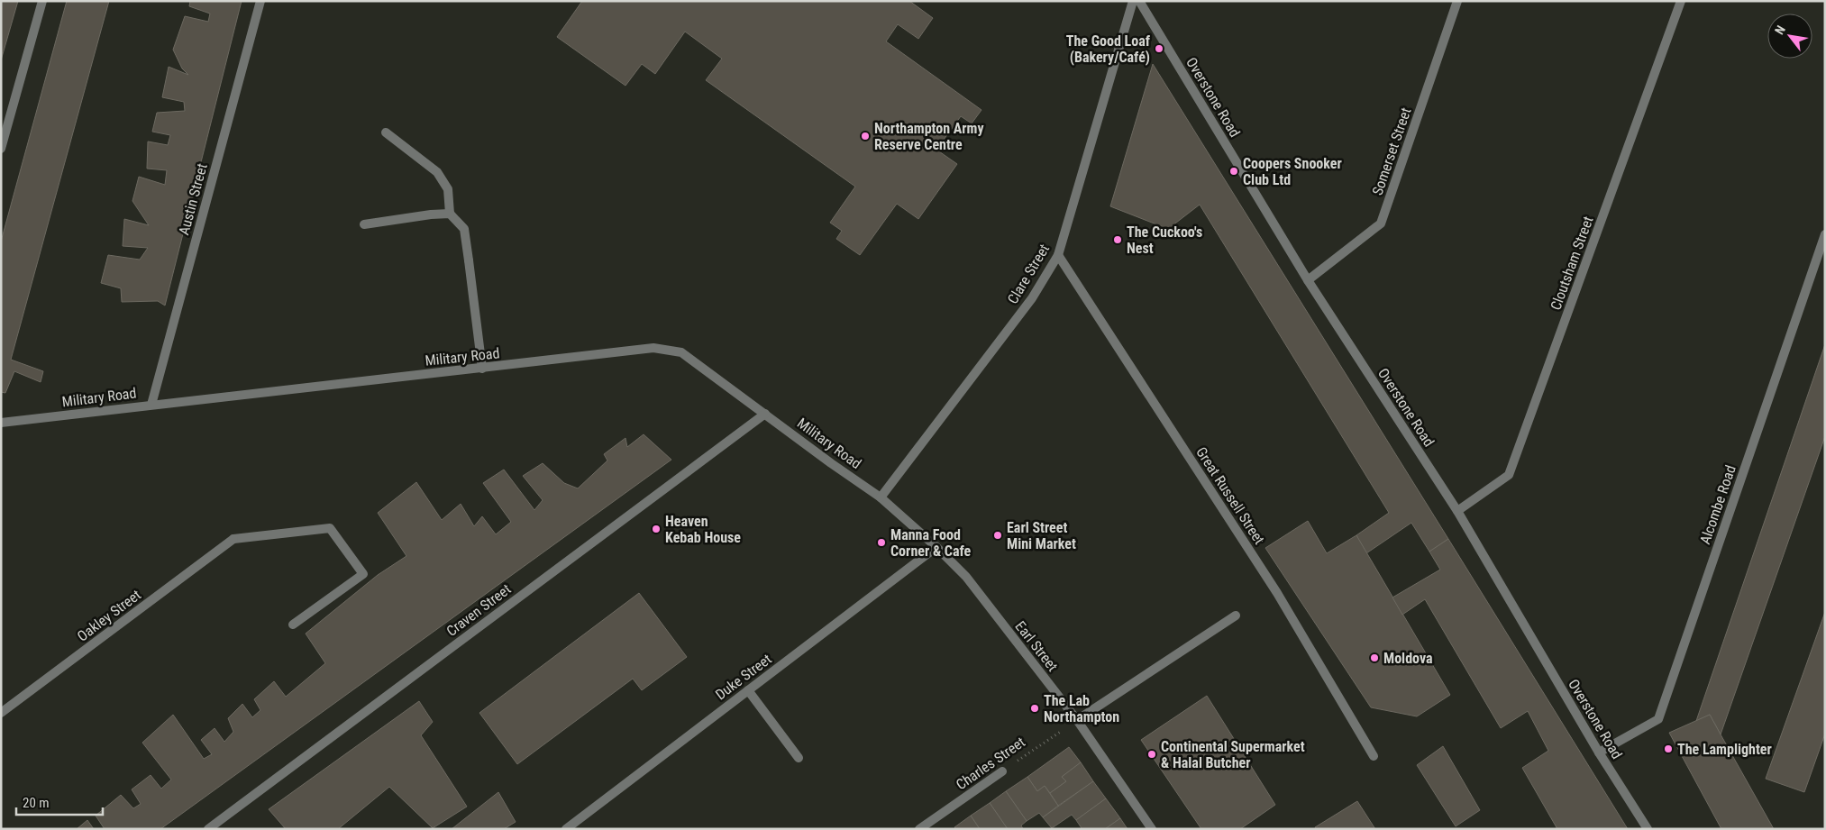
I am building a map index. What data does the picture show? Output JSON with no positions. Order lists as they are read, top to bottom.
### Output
{
  "streets": {
    "street": [
      "Overstone Road",
      "Somerset Street",
      "Austin Street",
      "Cloutsham Street",
      "Clare Street",
      "Military Road",
      "Great Russell Street",
      "Alcombe Road",
      "Craven Street",
      "Oakley Street",
      "Earl Street",
      "Duke Street",
      "Charles Street"
    ]
  },
  "crossings": [
    ["Overstone Road", "Somerset Street"],
    ["Overstone Road", "Cloutsham Street"],
    ["Overstone Road", "Alcombe Road"],
    ["Austin Street", "Military Road"],
    ["Clare Street", "Military Road"],
    ["Clare Street", "Great Russell Street"],
    ["Clare Street", "Earl Street"],
    ["Military Road", "Craven Street"],
    ["Military Road", "Earl Street"],
    ["Earl Street", "Duke Street"],
    ["Earl Street", "Charles Street"]
  ],
  "places": [
    "The Good Loaf (Bakery/Café)",
    "Northampton Army Reserve Centre",
    "Coopers Snooker Club Ltd",
    "The Cuckoo's Nest",
    "Heaven Kebab House",
    "Earl Street Mini Market",
    "Manna Food Corner & Cafe",
    "Moldova",
    "The Lab Northampton",
    "The Lamplighter",
    "Continental Supermarket & Halal Butcher"
  ],
  "scale_bar": "20 m",
  "north": "top left"
}
